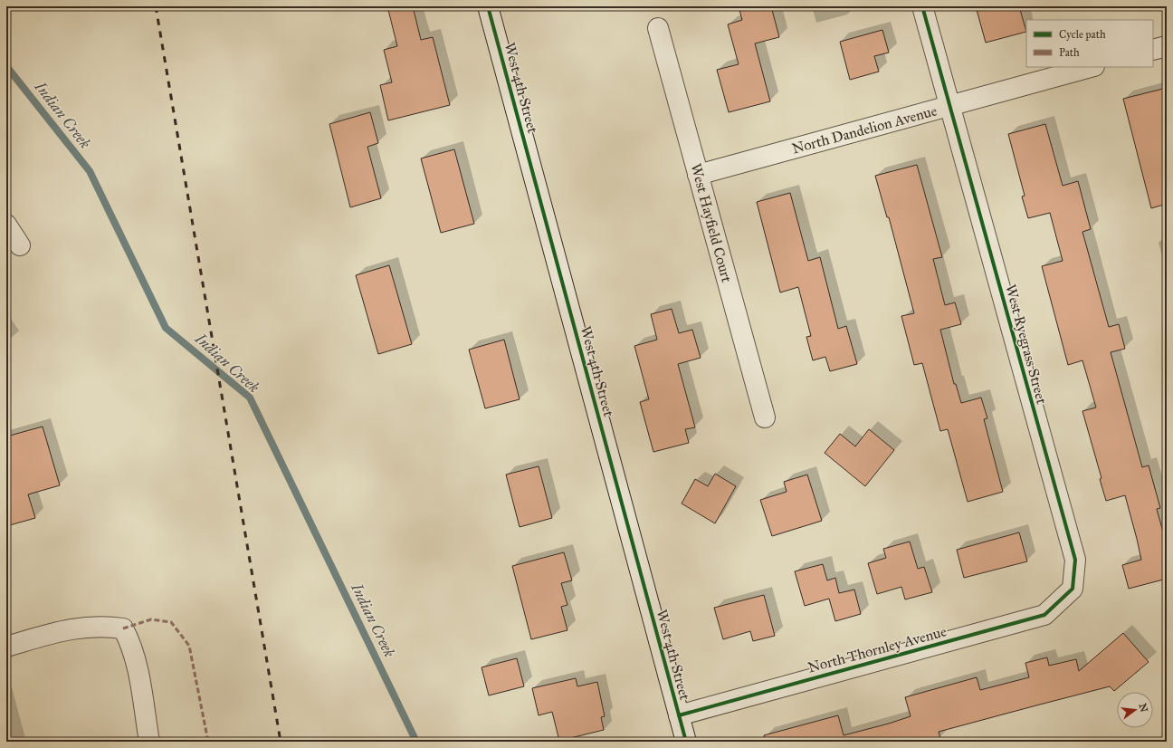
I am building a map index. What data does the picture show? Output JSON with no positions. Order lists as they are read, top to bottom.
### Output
{
  "streets": {
    "street": [
      "West 4th Street",
      "North Dandelion Avenue",
      "West Hayfield Court",
      "West Ryegrass Street",
      "North Thornley Avenue"
    ]
  },
  "crossings": [
    ["West 4th Street", "North Thornley Avenue"],
    ["North Dandelion Avenue", "West Hayfield Court"],
    ["North Dandelion Avenue", "West Ryegrass Street"],
    ["West Ryegrass Street", "North Thornley Avenue"]
  ],
  "water": ["Indian Creek"],
  "legend": ["Cycle path", "Path"],
  "north": "right"
}
